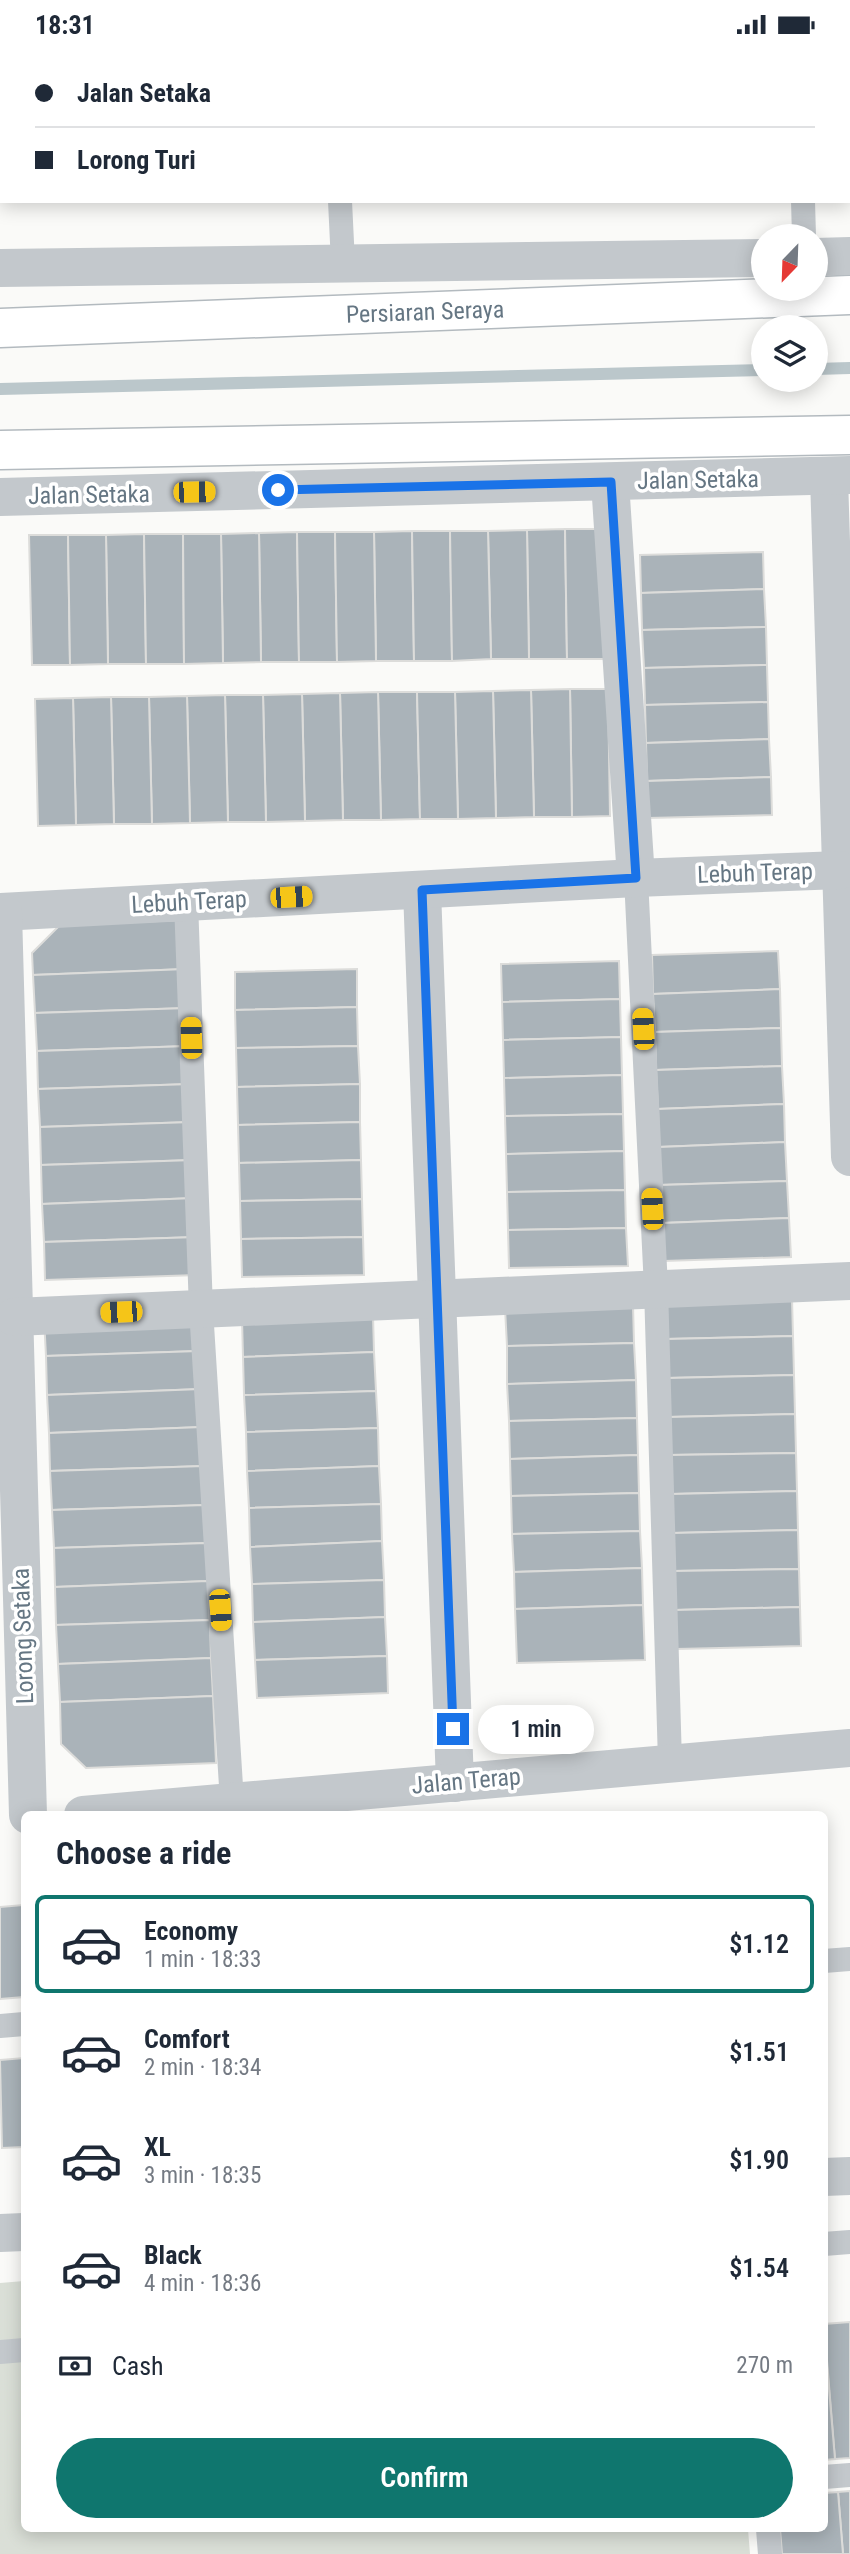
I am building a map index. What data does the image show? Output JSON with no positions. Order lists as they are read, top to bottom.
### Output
{
  "streets": {
    "main road": ["Persiaran Seraya"],
    "street": [
      "Jalan Setaka",
      "Lebuh Terap",
      "Lorong Setaka",
      "Jalan Terap"
    ]
  },
  "crossings": [
    ["Lebuh Terap", "Lorong Setaka"]
  ],
  "north": "bottom left",
  "page": {
    "status": "18:31",
    "banner": ["Jalan Setaka", "Lorong Turi"],
    "bubble": "1 min",
    "heading": "Choose a ride",
    "list": [
      {
        "name": "Economy",
        "note": "1 min · 18:33",
        "value": "$1.12"
      },
      {
        "name": "Comfort",
        "note": "2 min · 18:34",
        "value": "$1.51"
      },
      {
        "name": "XL",
        "note": "3 min · 18:35",
        "value": "$1.90"
      },
      {
        "name": "Black",
        "note": "4 min · 18:36",
        "value": "$1.54"
      }
    ],
    "pay": ["Cash", "270 m"],
    "buttons": "Confirm"
  }
}
